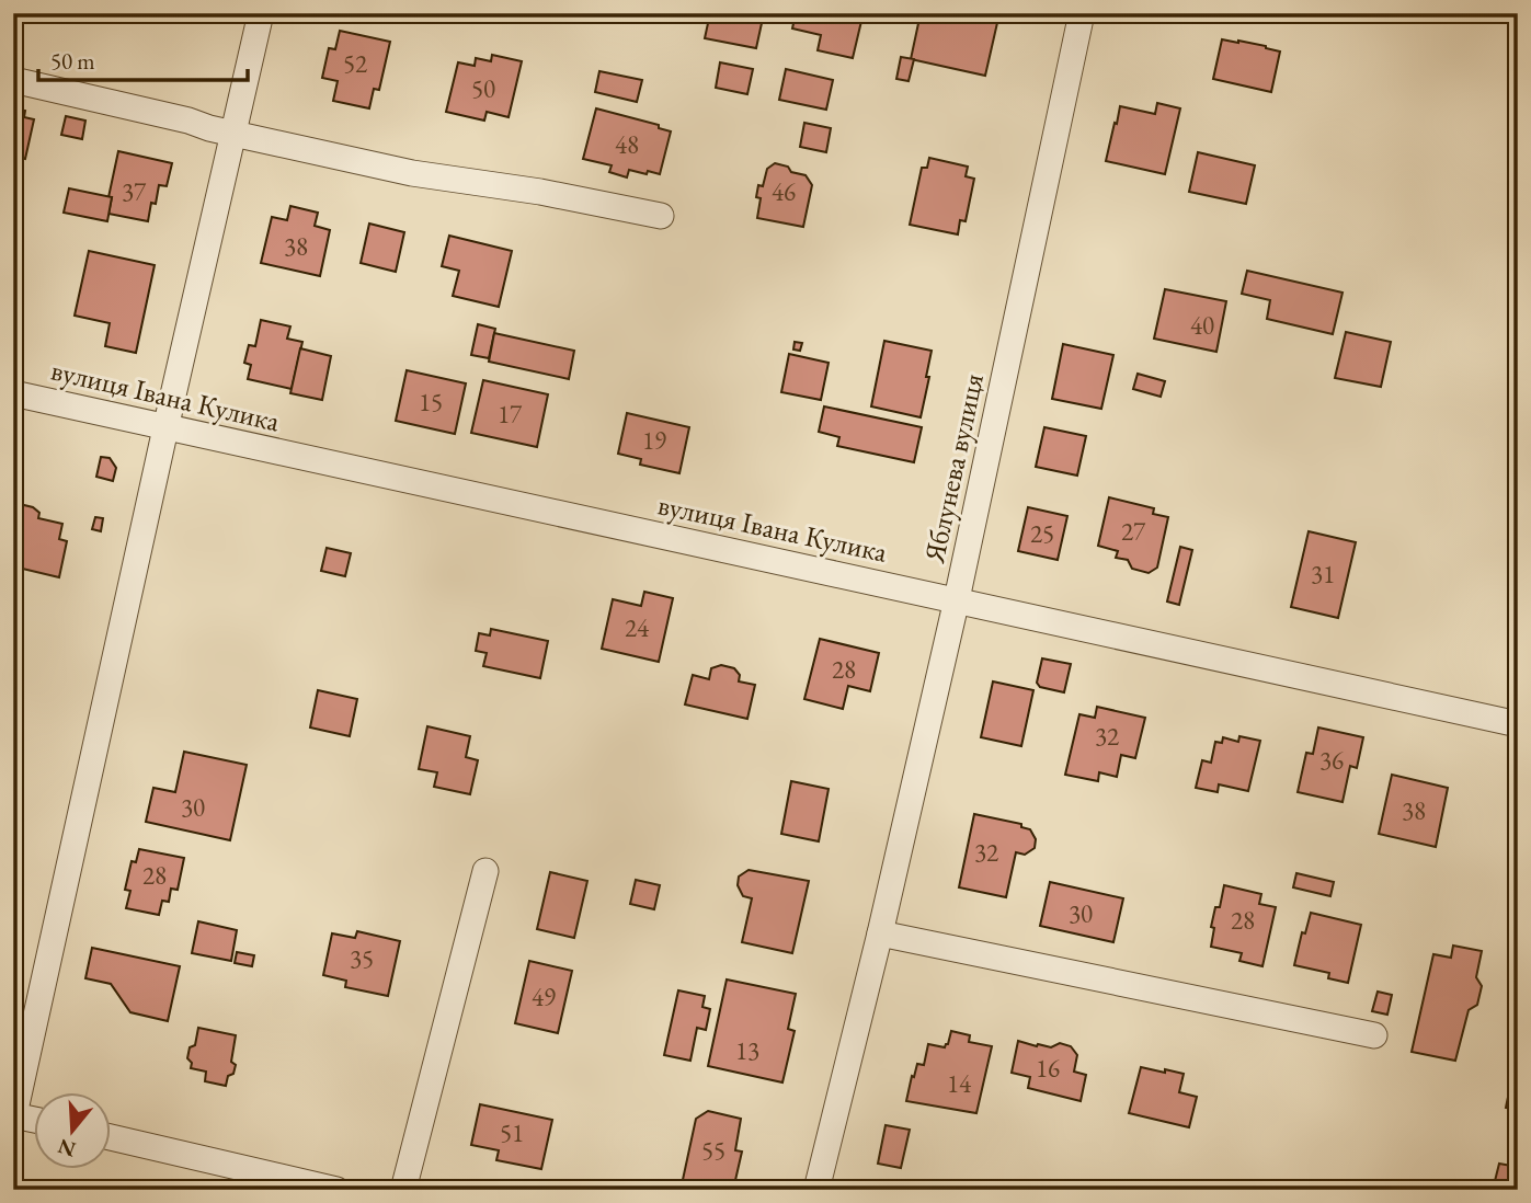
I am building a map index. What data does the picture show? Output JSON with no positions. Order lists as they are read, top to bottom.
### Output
{
  "streets": {
    "street": ["вулиця Івана Кулика", "Яблунева вулиця"]
  },
  "crossings": [
    ["вулиця Івана Кулика", "Яблунева вулиця"]
  ],
  "house_numbers": [
    "52",
    "50",
    "48",
    "37",
    "46",
    "38",
    "40",
    "15",
    "17",
    "19",
    "27",
    "25",
    "31",
    "24",
    "28",
    "32",
    "36",
    "30",
    "38",
    "32",
    "28",
    "30",
    "28",
    "35",
    "49",
    "13",
    "16",
    "14",
    "51",
    "55"
  ],
  "scale_bar": "50 m",
  "north": "bottom"
}
